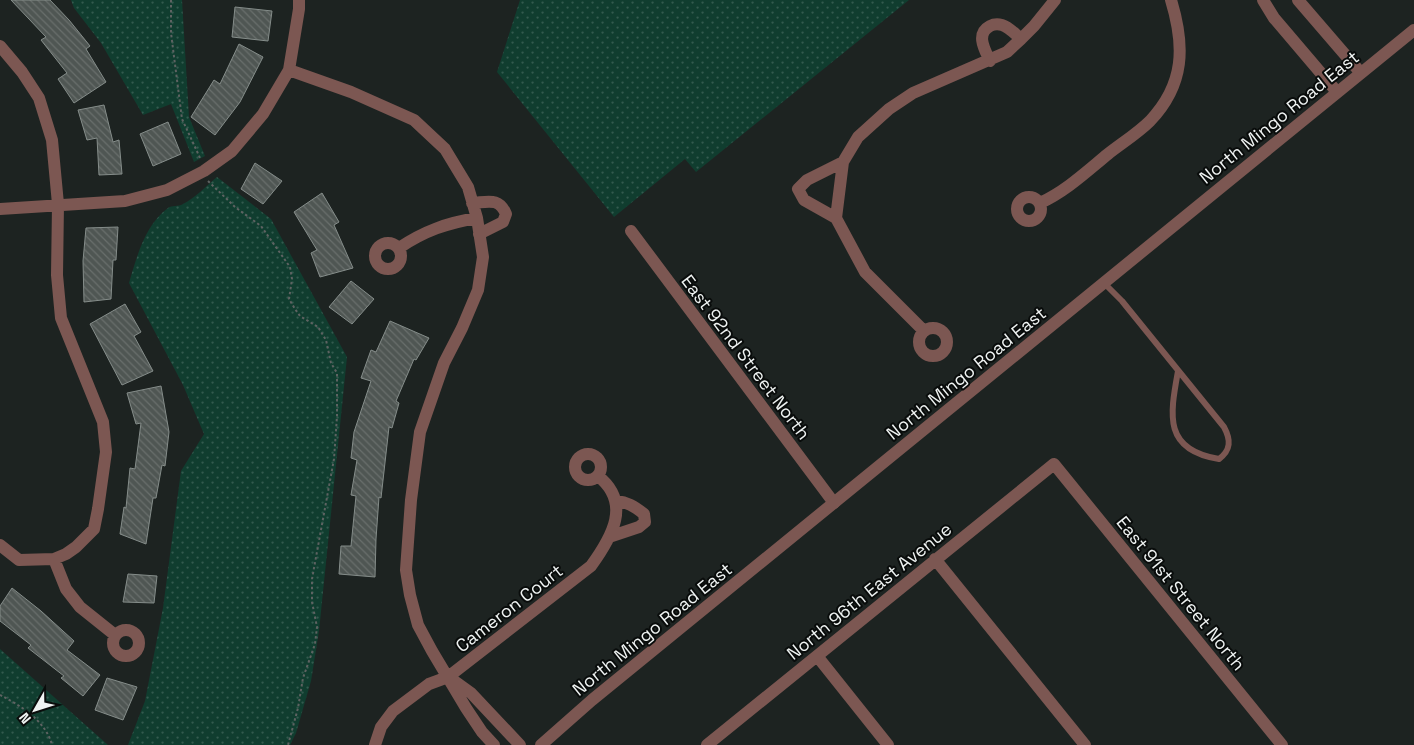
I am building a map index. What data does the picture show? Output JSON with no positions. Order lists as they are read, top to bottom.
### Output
{
  "streets": {
    "street": [
      "North Mingo Road East",
      "East 92nd Street North",
      "North 96th East Avenue",
      "East 91st Street North",
      "Cameron Court"
    ]
  },
  "crossings": [
    ["North Mingo Road East", "East 92nd Street North"],
    ["North 96th East Avenue", "East 91st Street North"]
  ],
  "north": "bottom left"
}
